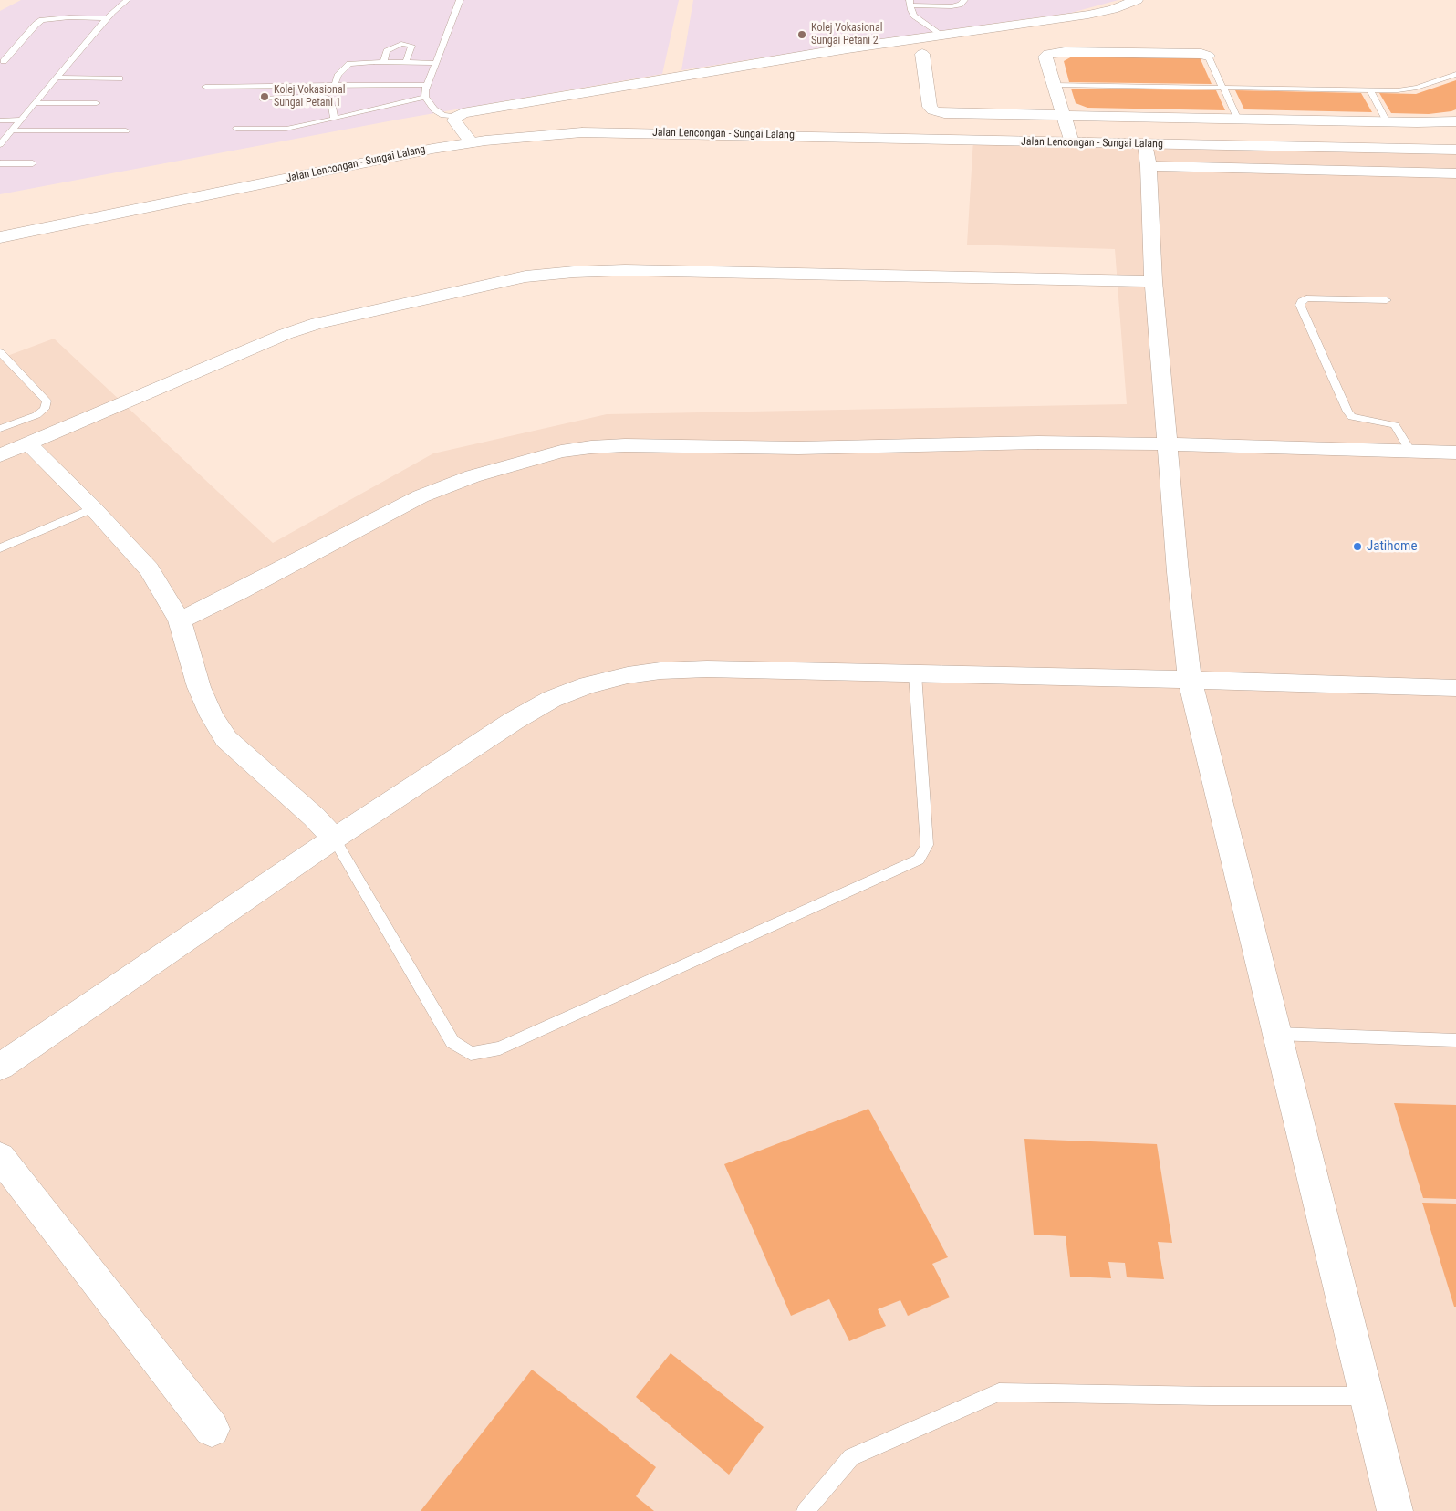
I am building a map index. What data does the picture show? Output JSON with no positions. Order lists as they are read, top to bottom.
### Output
{
  "streets": {
    "street": ["Jalan Lencongan - Sungai Lalang"]
  },
  "places": ["Kolej Vokasional Sungai Petani 2", "Kolej Vokasional Sungai Petani 1", "Jatihome"]
}
